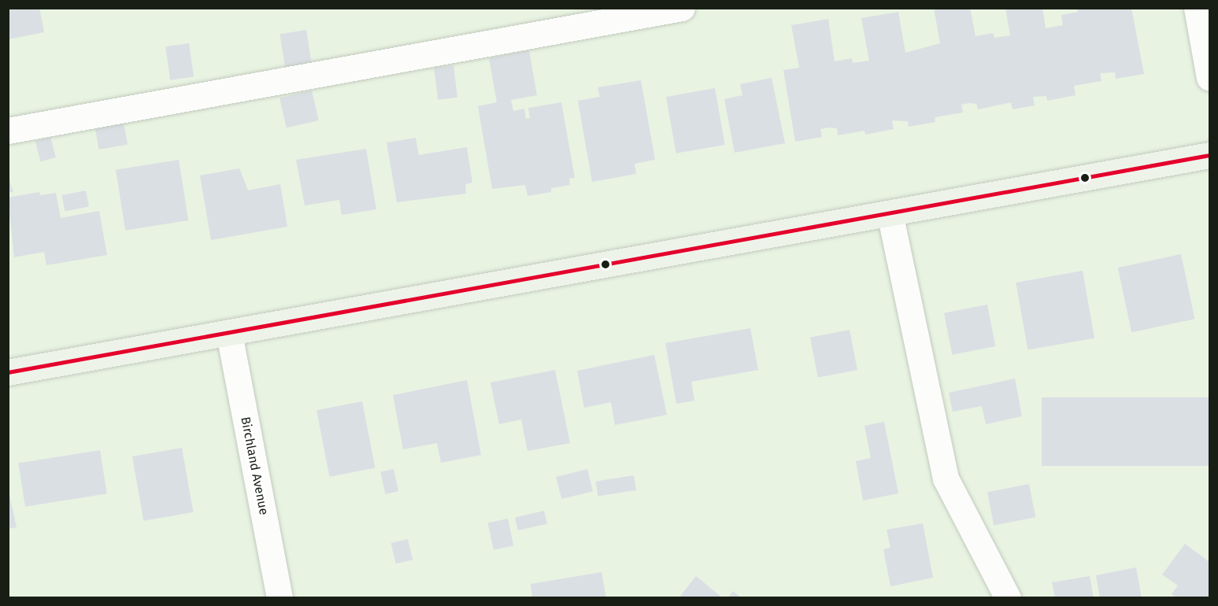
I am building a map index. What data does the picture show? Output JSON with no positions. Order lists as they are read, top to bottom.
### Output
{
  "streets": {
    "street": ["Birchland Avenue"]
  }
}
